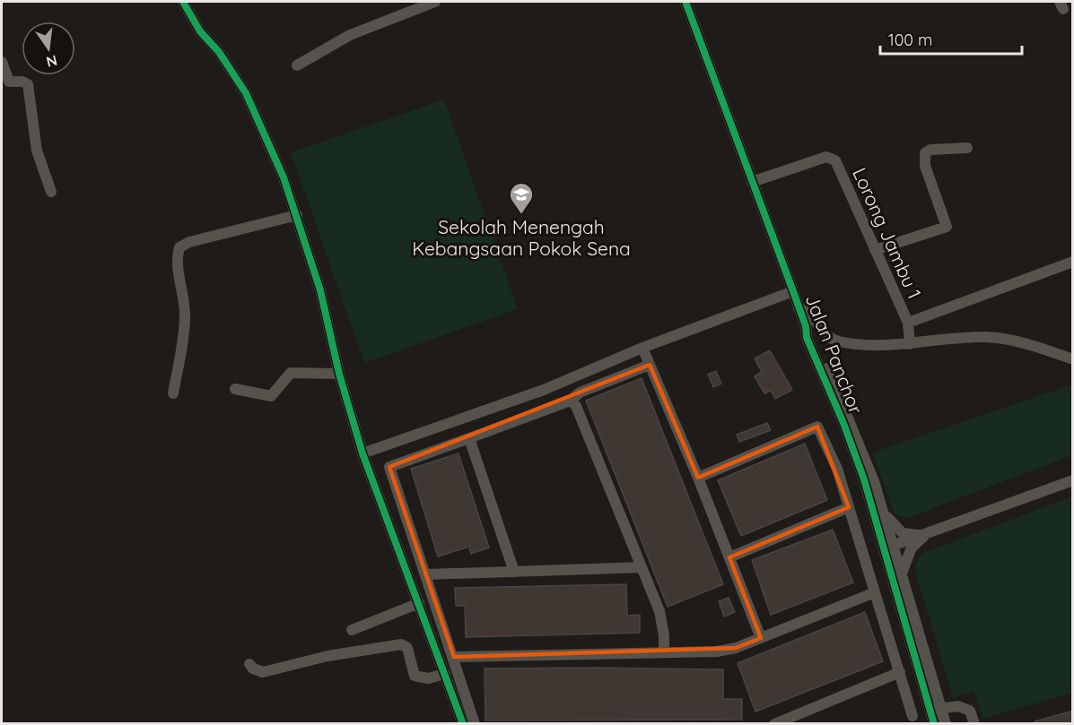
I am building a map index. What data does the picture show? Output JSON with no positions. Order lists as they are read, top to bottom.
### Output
{
  "streets": {
    "street": ["Lorong Jambu 1", "Jalan Panchor"]
  },
  "crossings": [
    ["Lorong Jambu 1", "Jalan Panchor"]
  ],
  "places": {
    "school or university": ["Sekolah Menengah Kebangsaan Pokok Sena"]
  },
  "scale_bar": "100 m",
  "north": "bottom"
}
